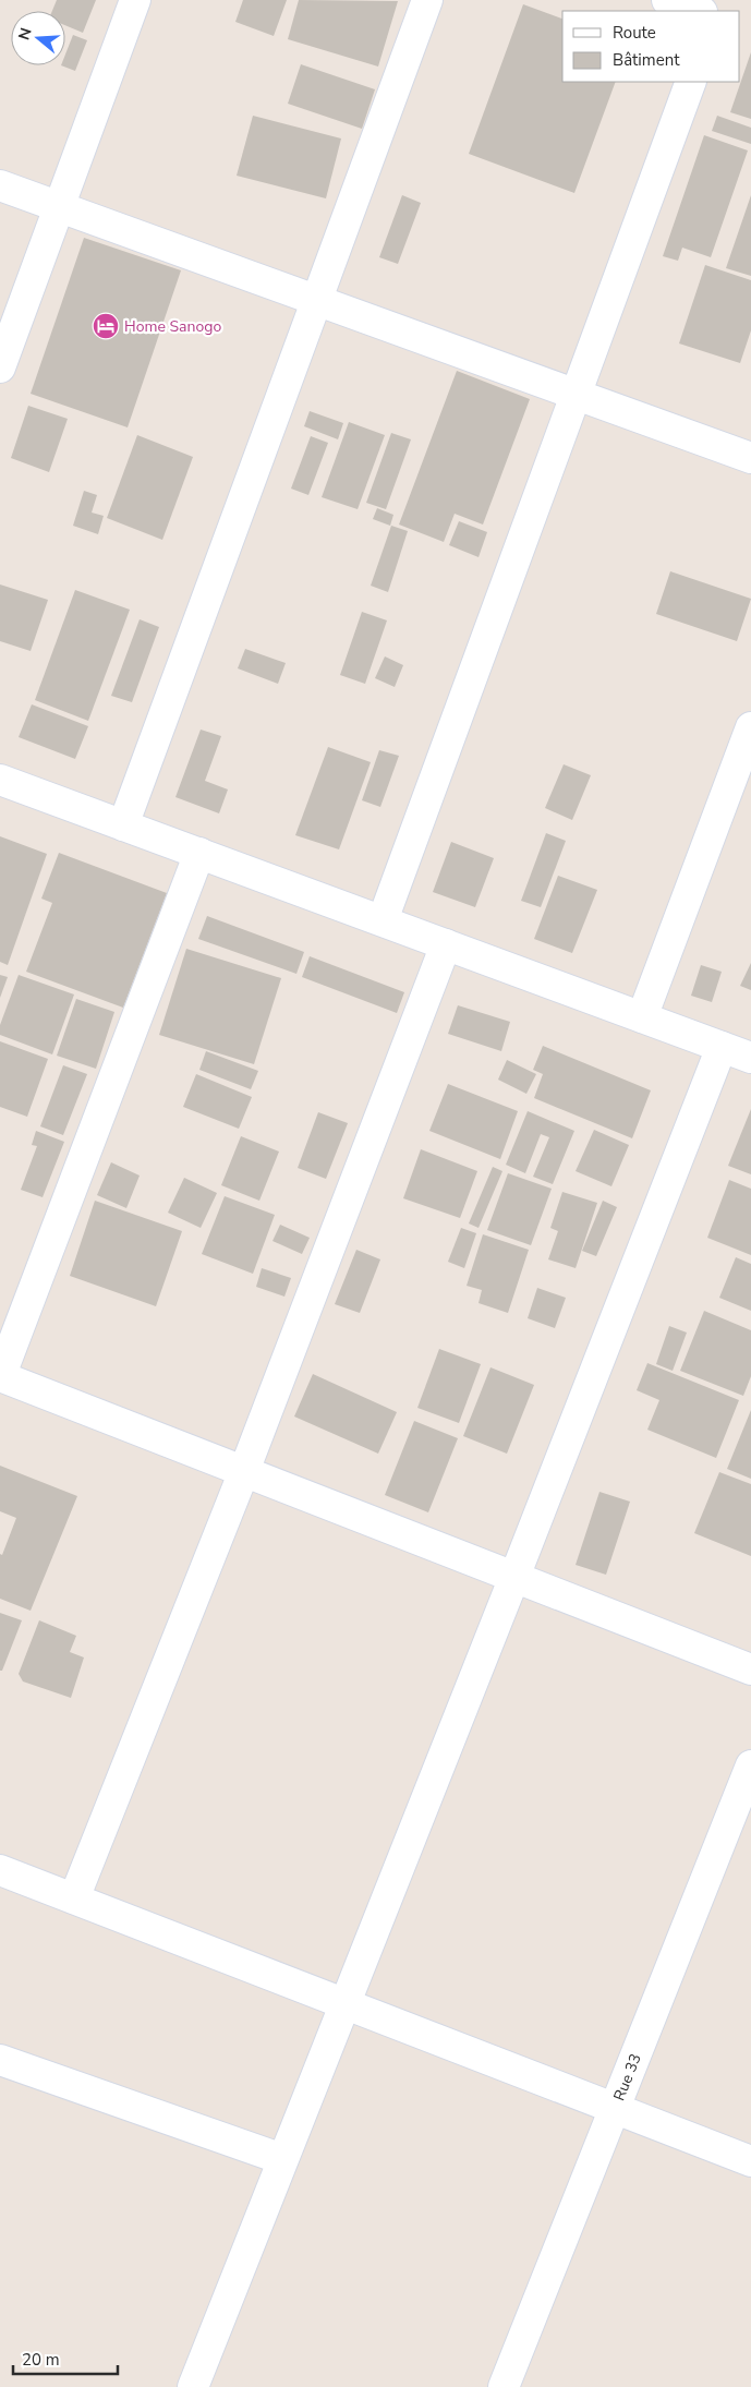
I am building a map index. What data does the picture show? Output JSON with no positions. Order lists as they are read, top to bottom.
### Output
{
  "streets": {
    "street": ["Rue 33"]
  },
  "places": {
    "hotel": ["Home Sanogo"]
  },
  "legend": ["Route", "Bâtiment"],
  "scale_bar": "20 m",
  "north": "left"
}
